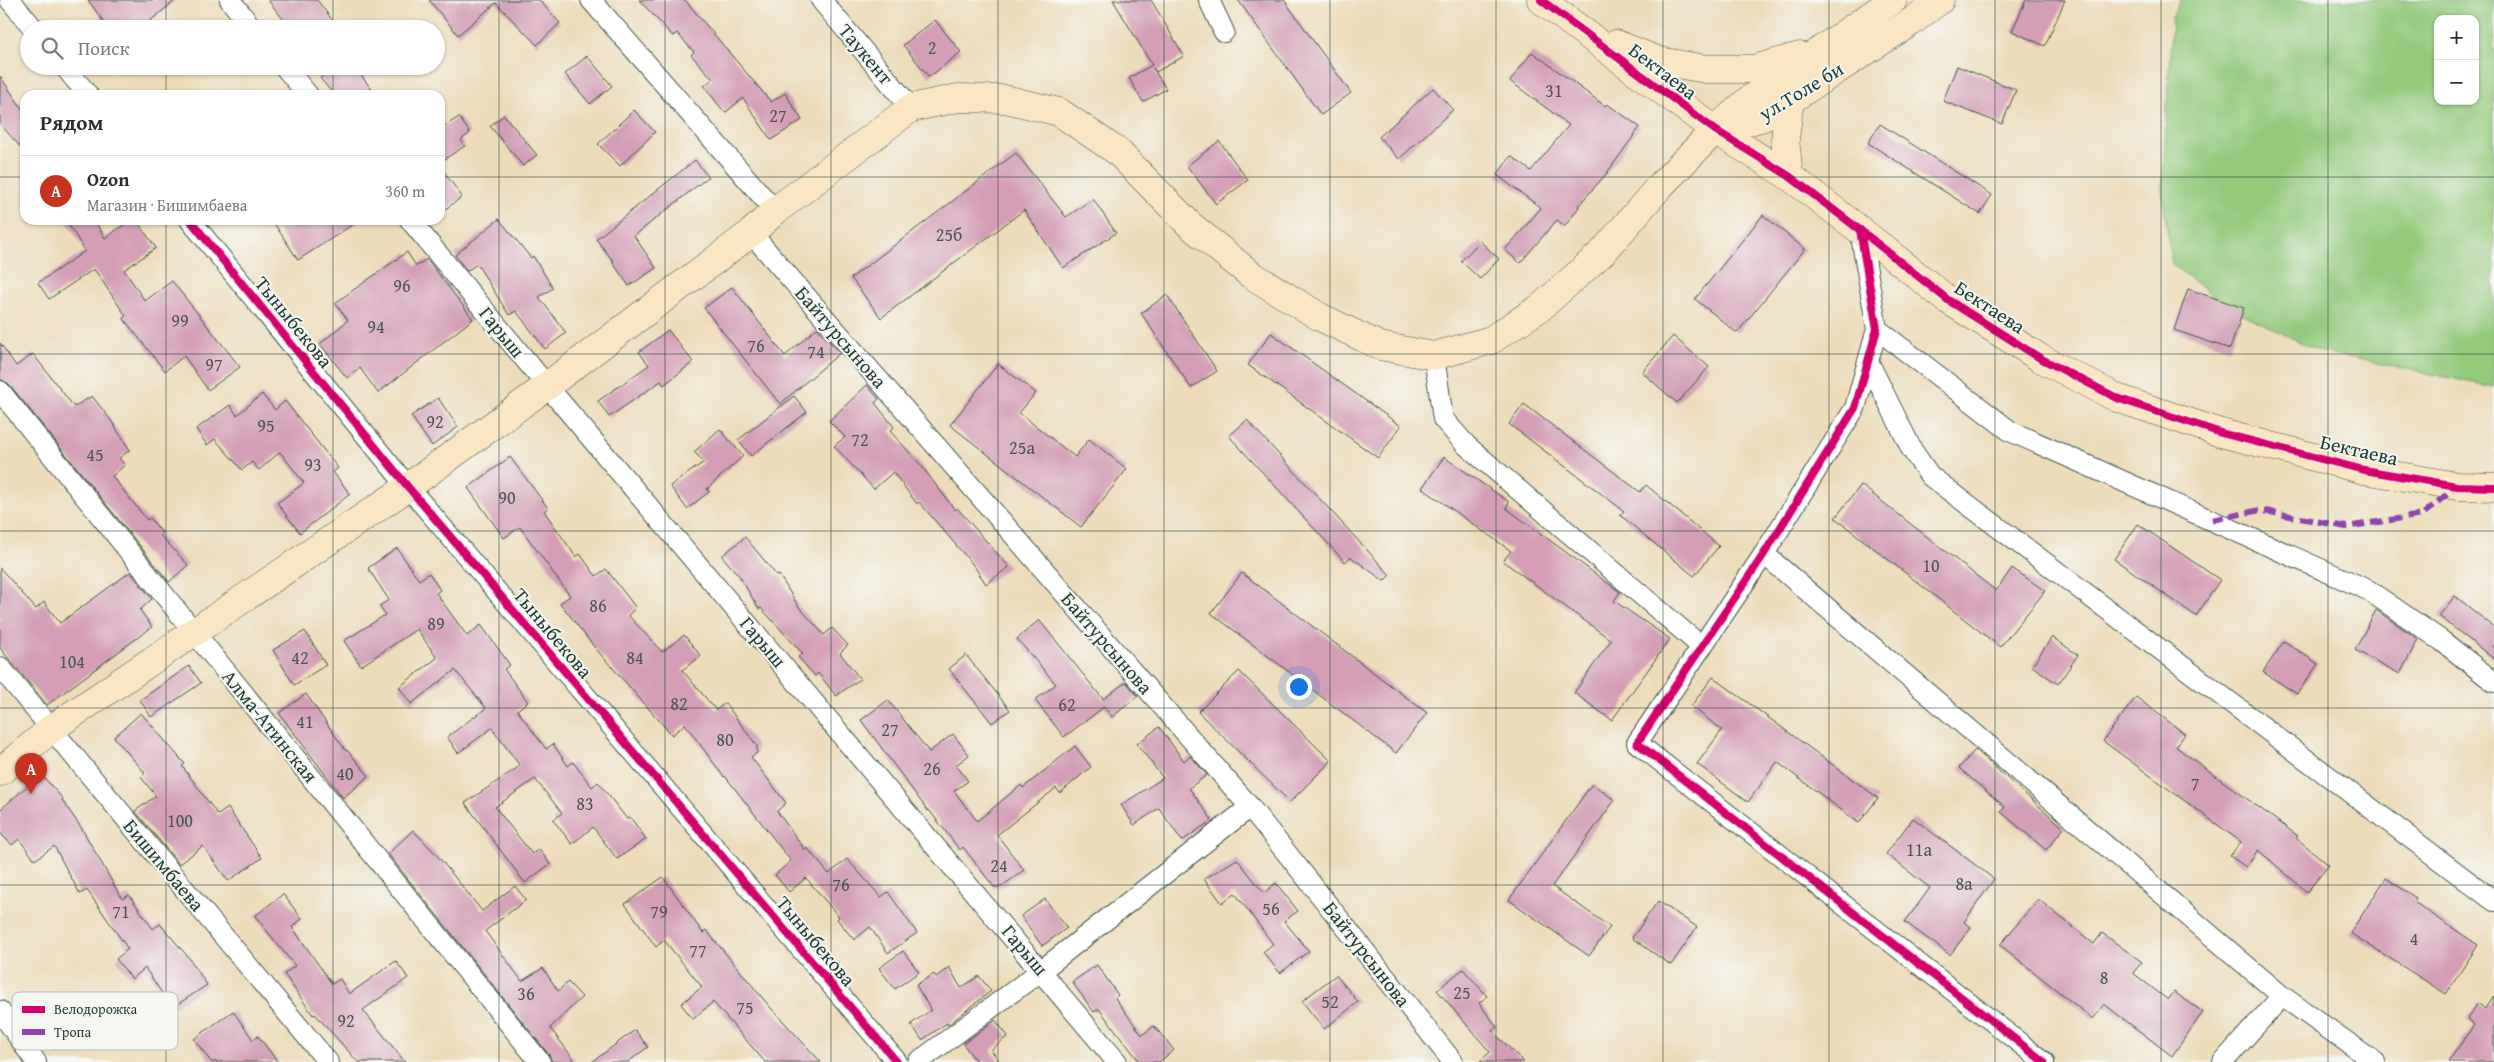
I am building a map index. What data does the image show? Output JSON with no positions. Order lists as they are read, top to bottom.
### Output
{
  "streets": {
    "main road": ["Бектаева", "ул.Толе би"],
    "street": [
      "Таукент",
      "Тыныбекова",
      "Гарыш",
      "Байтурсынова",
      "Алма-Атинская",
      "Бишимбаева"
    ]
  },
  "crossings": [
    ["Бектаева", "ул.Толе би"]
  ],
  "house_numbers": [
    "2",
    "31",
    "27",
    "25б",
    "96",
    "99",
    "94",
    "76",
    "74",
    "97",
    "92",
    "95",
    "72",
    "25а",
    "45",
    "93",
    "90",
    "10",
    "86",
    "89",
    "42",
    "84",
    "104",
    "82",
    "62",
    "41",
    "27",
    "80",
    "26",
    "40",
    "7",
    "83",
    "100",
    "11а",
    "24",
    "8а",
    "76",
    "56",
    "71",
    "79",
    "4",
    "77",
    "8",
    "25",
    "36",
    "52",
    "75",
    "92"
  ],
  "legend": ["Велодорожка", "Тропа"],
  "page": {
    "map_buttons": ["+", "−"],
    "search": "Поиск",
    "heading": "Рядом",
    "list": [
      {
        "mark": "A",
        "name": "Ozon",
        "note": "Магазин · Бишимбаева",
        "value": "360 m"
      }
    ],
    "pins": "A"
  }
}
